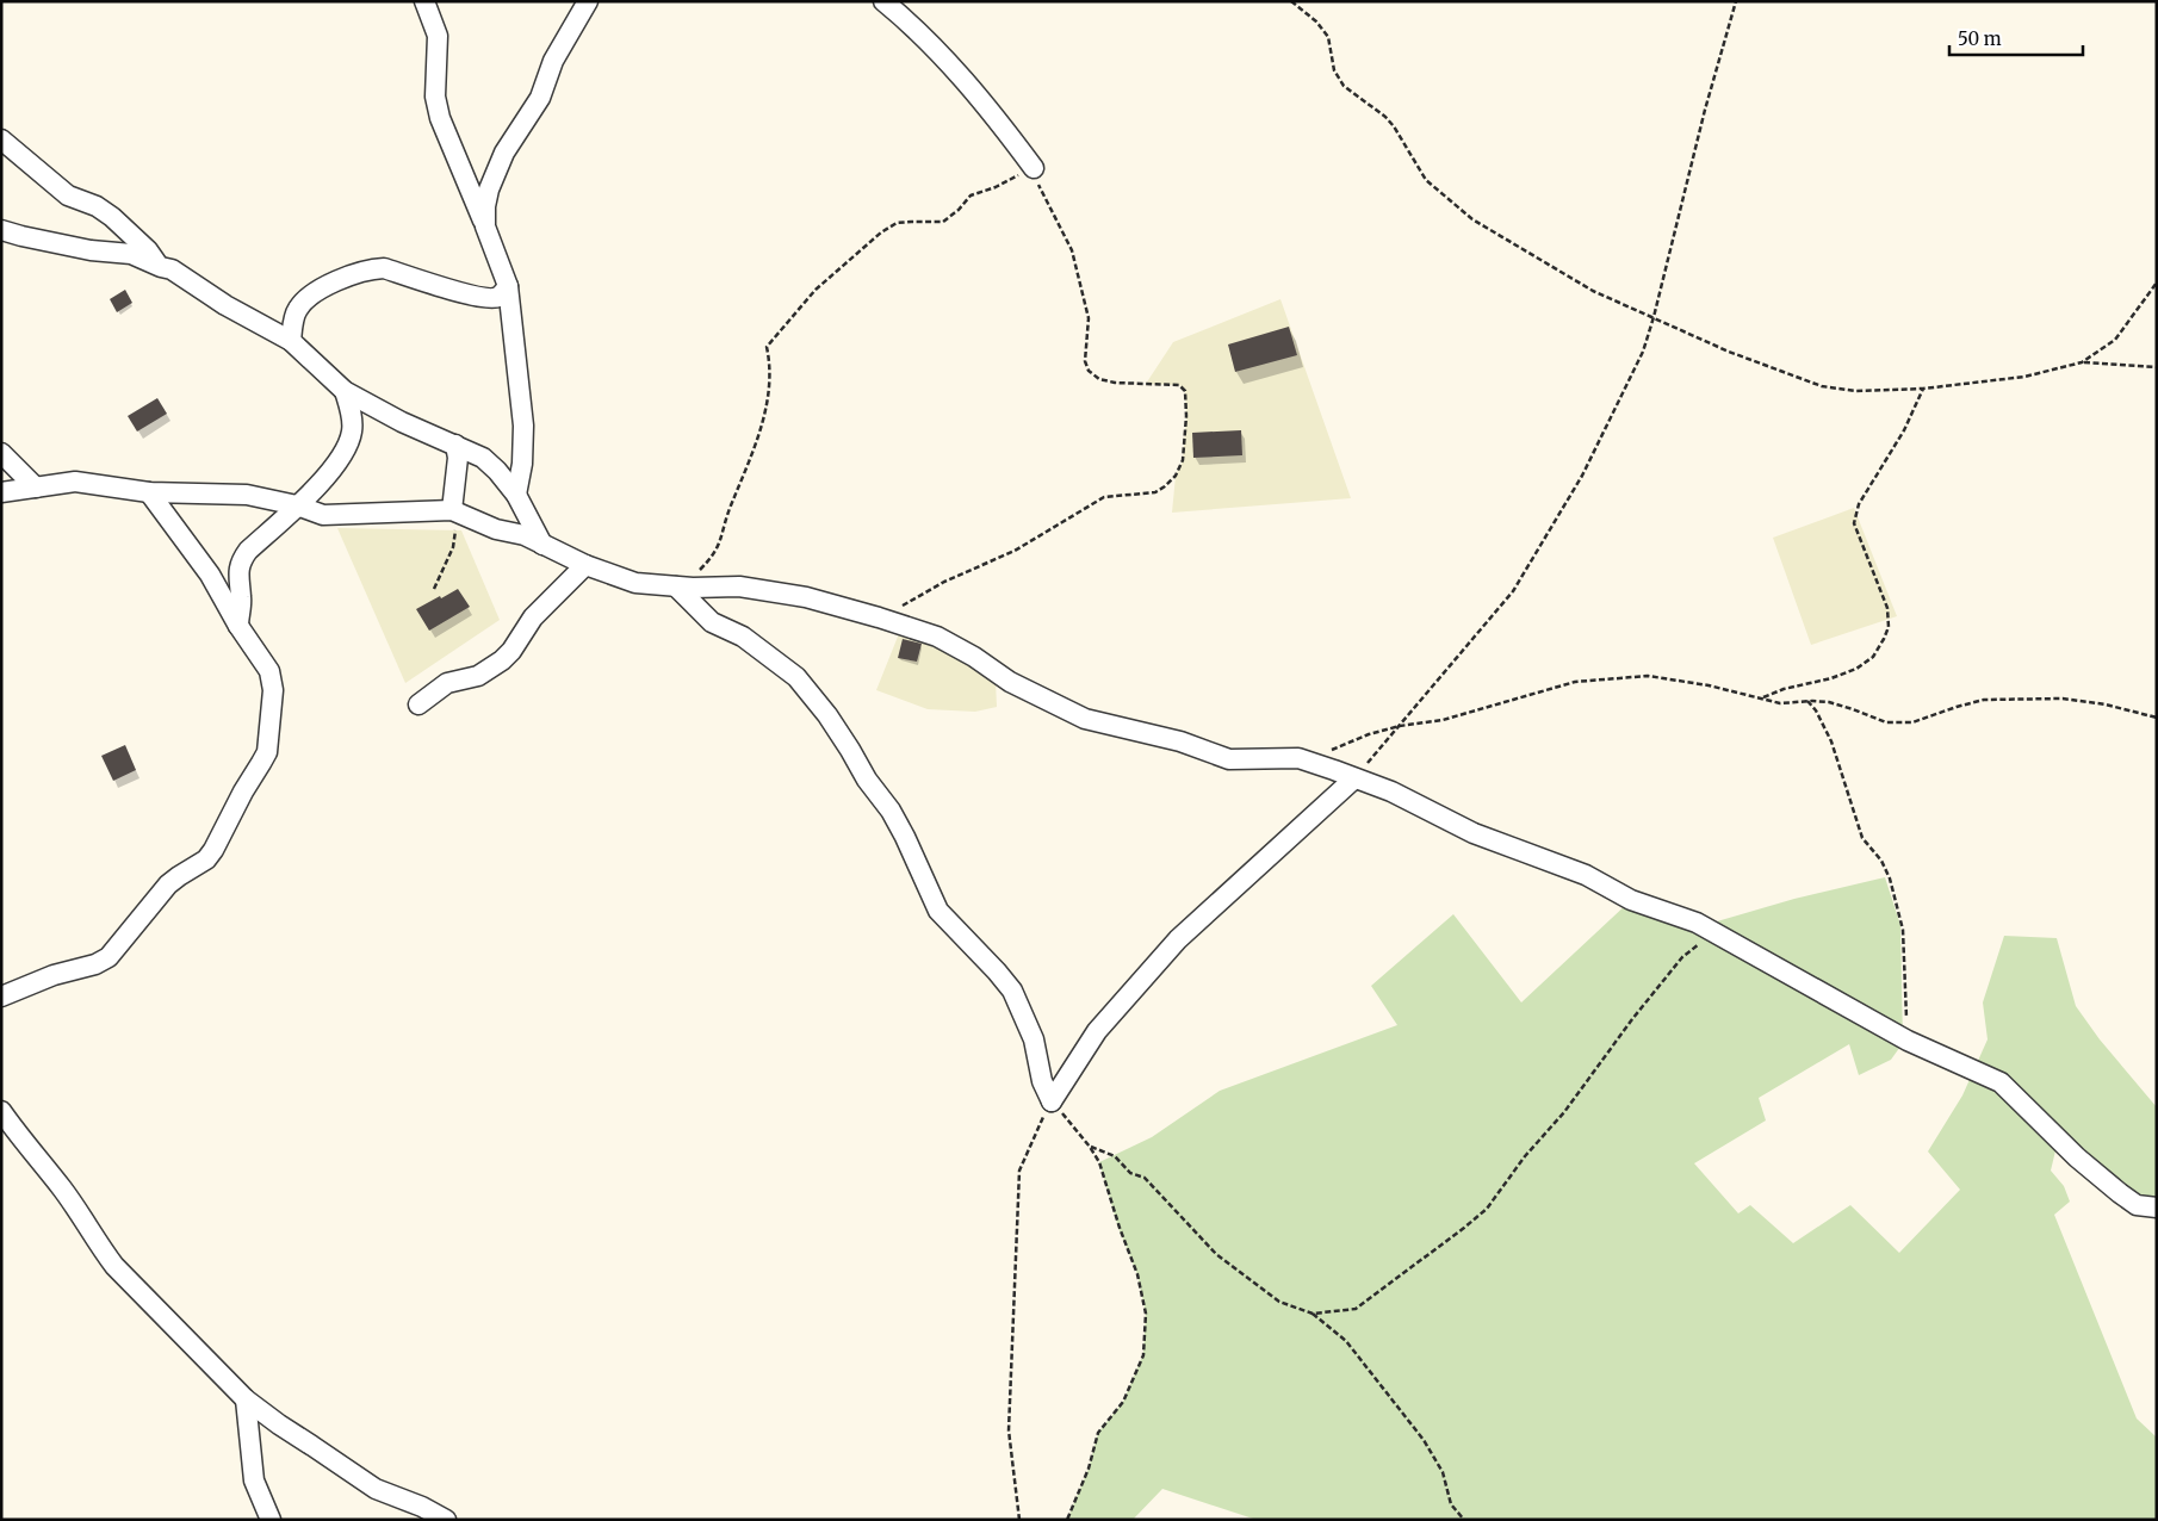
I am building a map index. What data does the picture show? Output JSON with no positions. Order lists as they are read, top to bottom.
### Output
{
  "scale_bar": "50 m"
}
